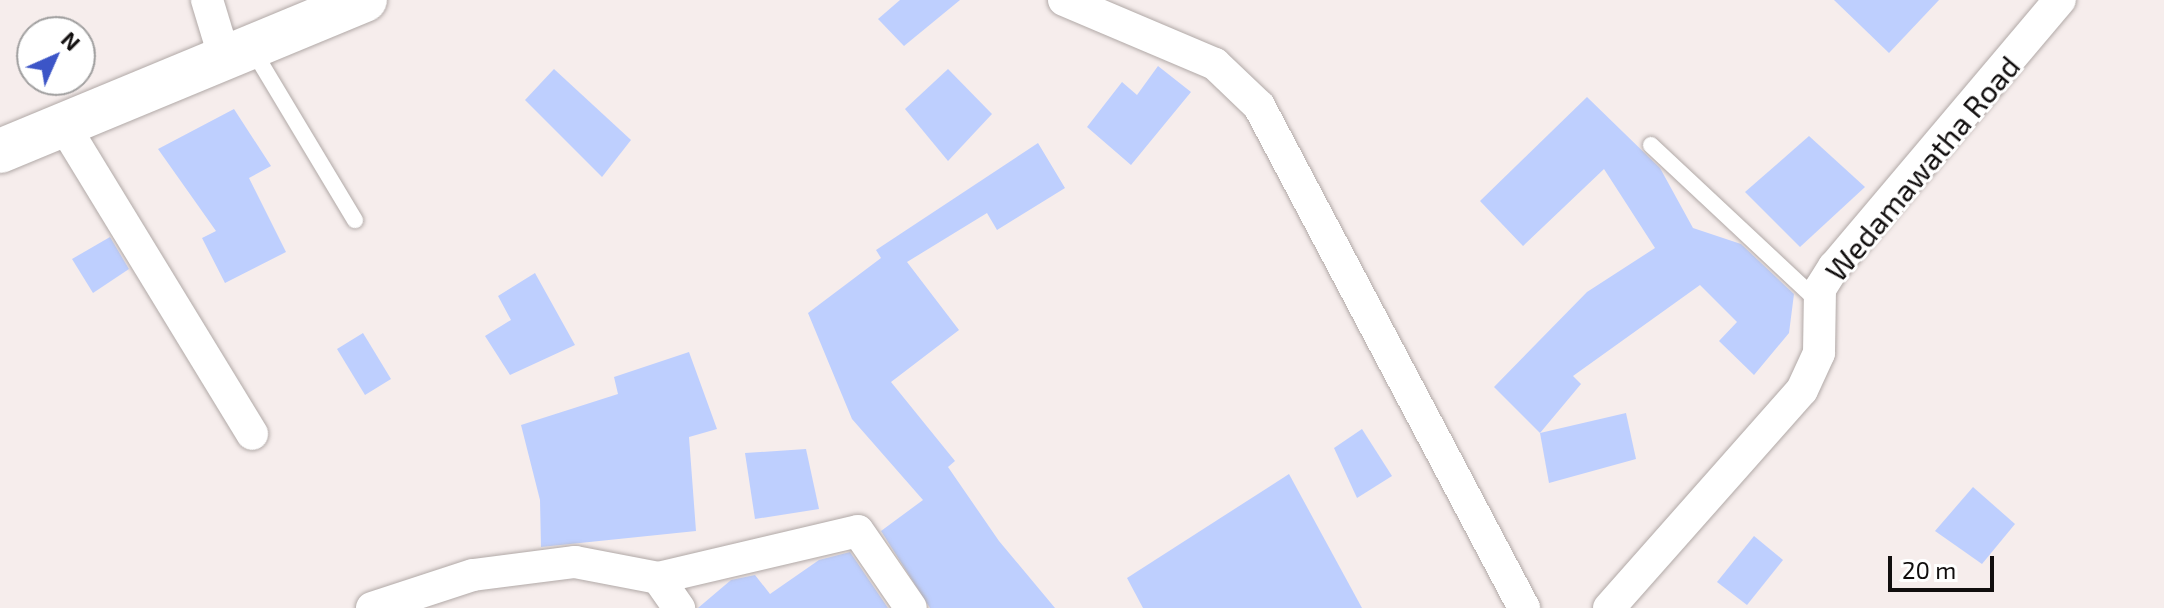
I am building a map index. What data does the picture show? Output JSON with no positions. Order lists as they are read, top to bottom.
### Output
{
  "streets": {
    "street": ["Wedamawatha Road"]
  },
  "scale_bar": "20 m",
  "north": "top right"
}
